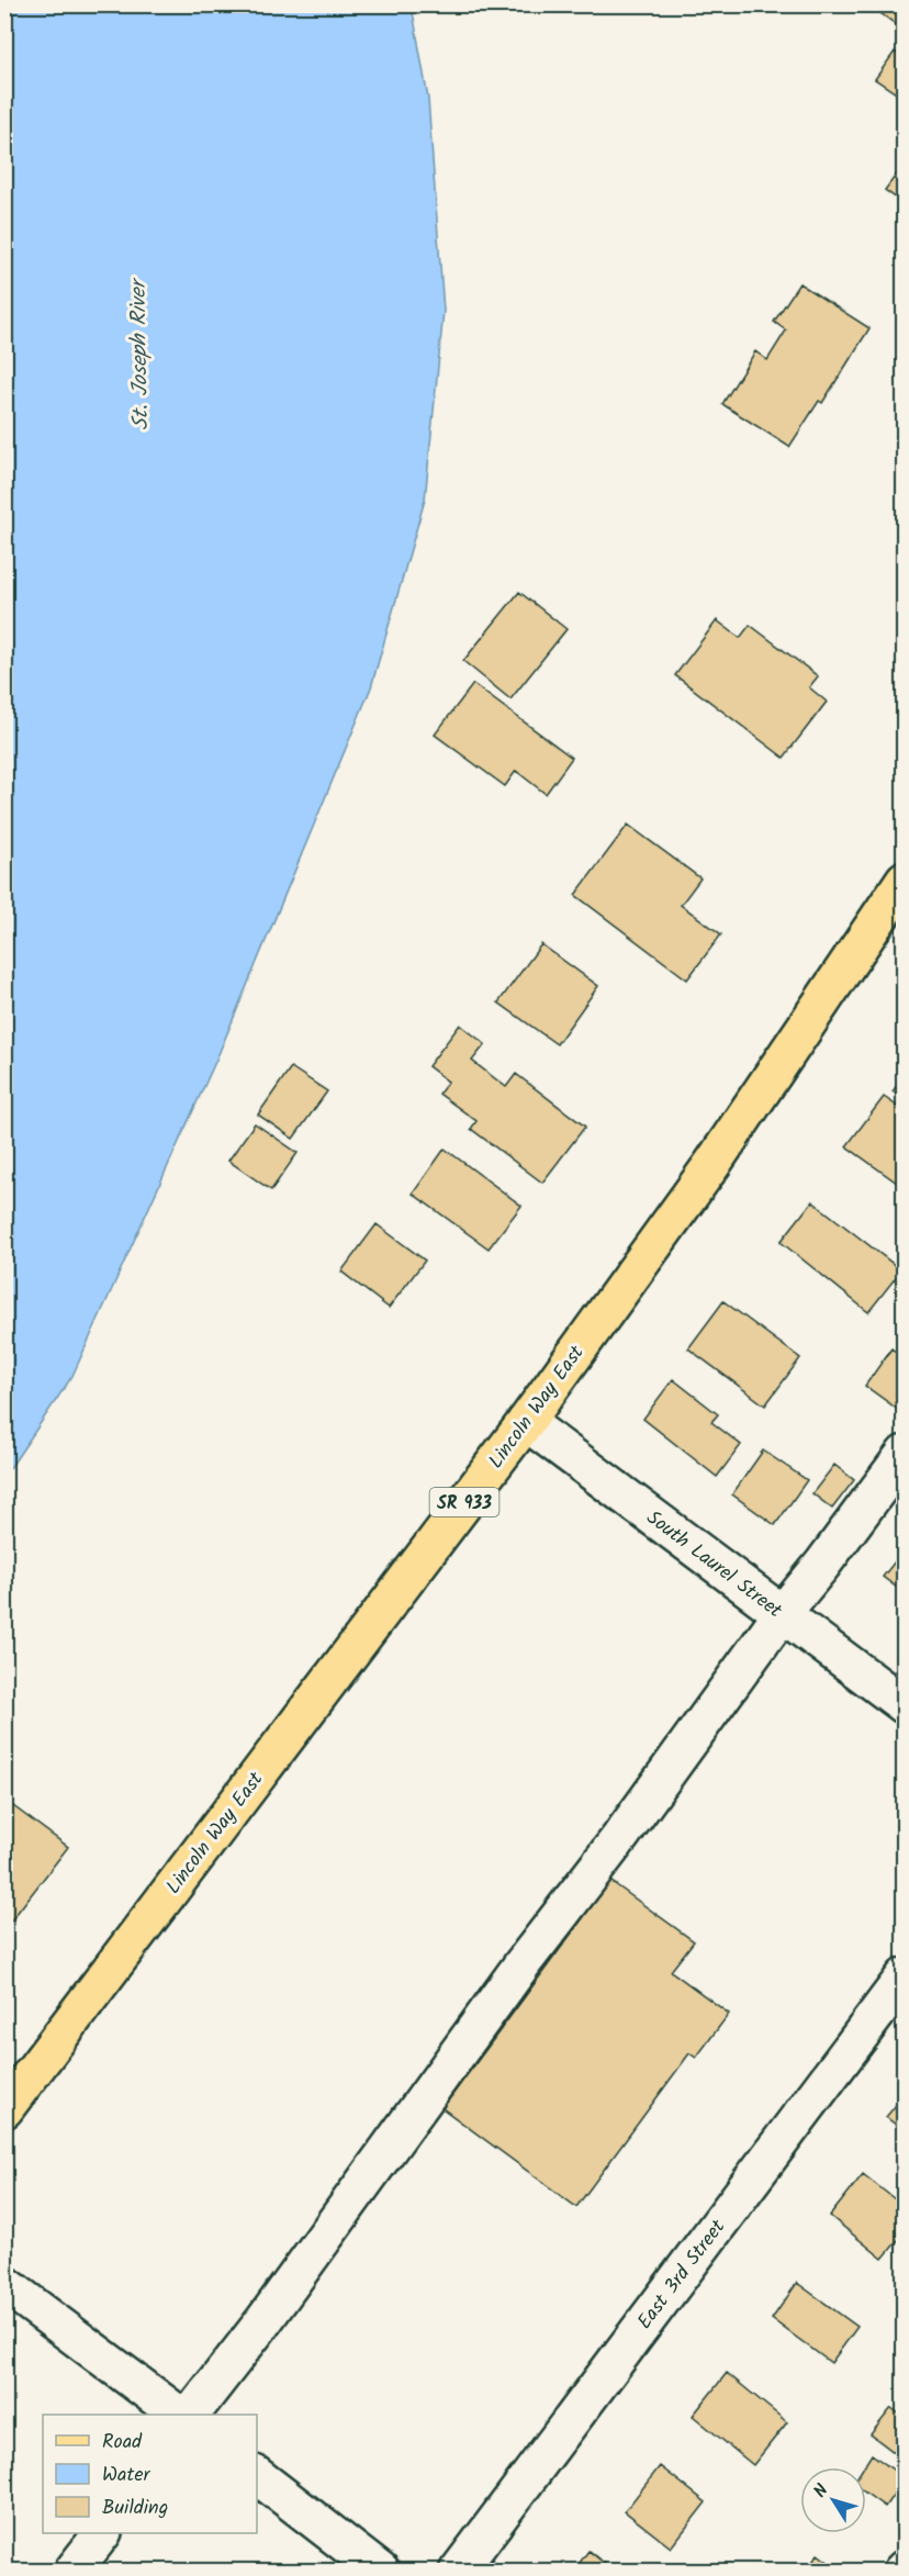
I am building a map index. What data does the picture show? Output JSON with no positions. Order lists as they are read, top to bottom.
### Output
{
  "streets": {
    "main road": ["Lincoln Way East", "SR 933"],
    "street": ["South Laurel Street", "East 3rd Street"]
  },
  "crossings": [
    ["Lincoln Way East", "South Laurel Street"]
  ],
  "water": ["St. Joseph River"],
  "legend": ["Road", "Water", "Building"],
  "north": "top left"
}
